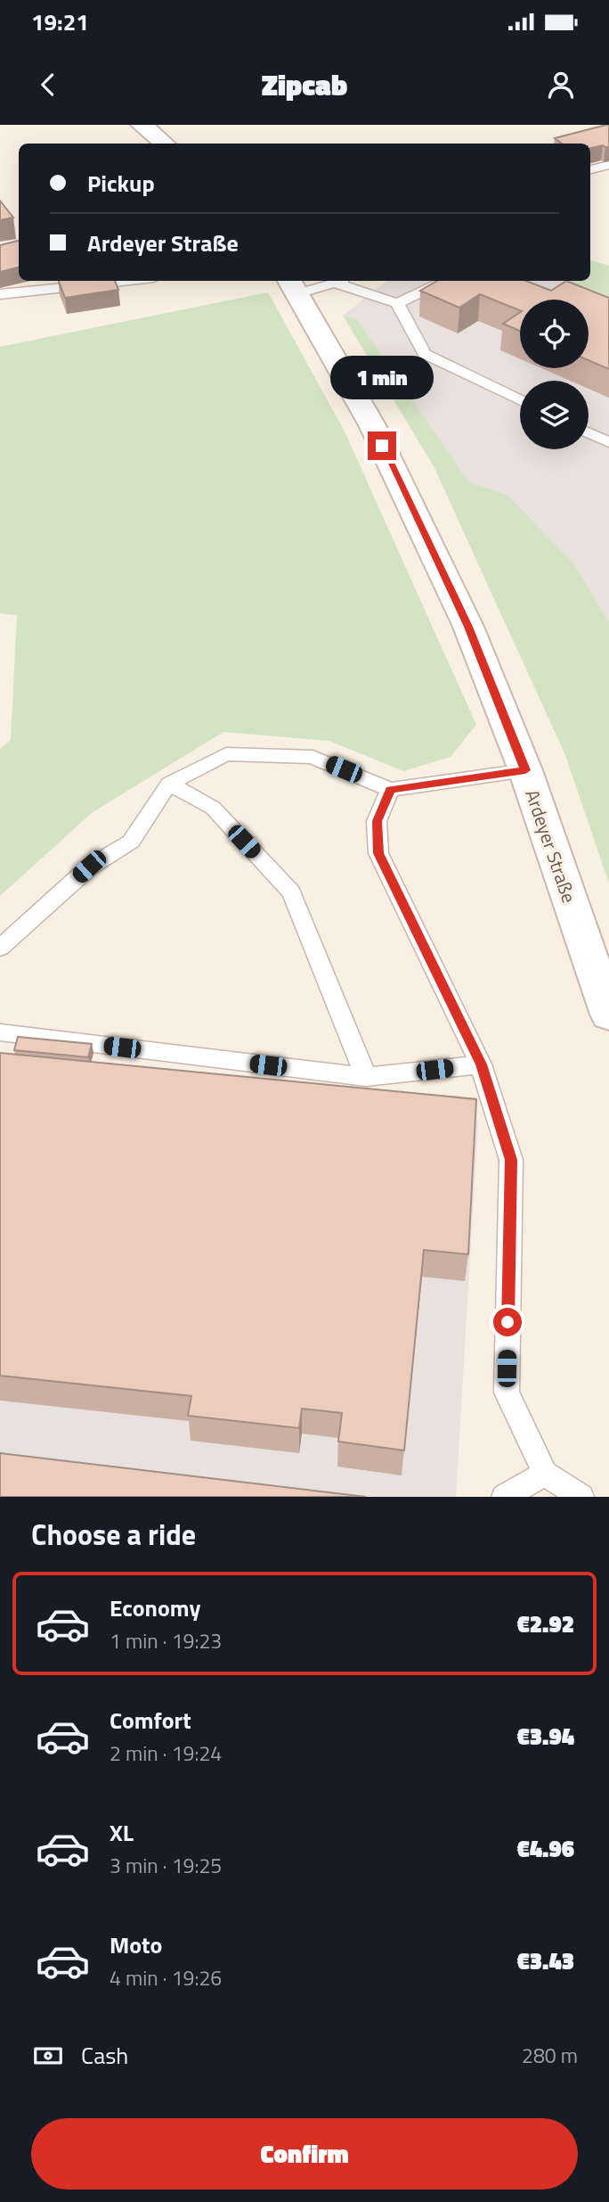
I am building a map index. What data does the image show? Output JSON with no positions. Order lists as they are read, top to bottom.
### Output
{
  "streets": {
    "main road": ["Ardeyer Straße"]
  },
  "page": {
    "status": "19:21",
    "header": "Zipcab",
    "banner": ["Pickup", "Ardeyer Straße"],
    "bubble": "1 min",
    "heading": "Choose a ride",
    "list": [
      {
        "name": "Economy",
        "note": "1 min · 19:23",
        "value": "€2.92"
      },
      {
        "name": "Comfort",
        "note": "2 min · 19:24",
        "value": "€3.94"
      },
      {
        "name": "XL",
        "note": "3 min · 19:25",
        "value": "€4.96"
      },
      {
        "name": "Moto",
        "note": "4 min · 19:26",
        "value": "€3.43"
      }
    ],
    "pay": ["Cash", "280 m"],
    "buttons": "Confirm"
  }
}
